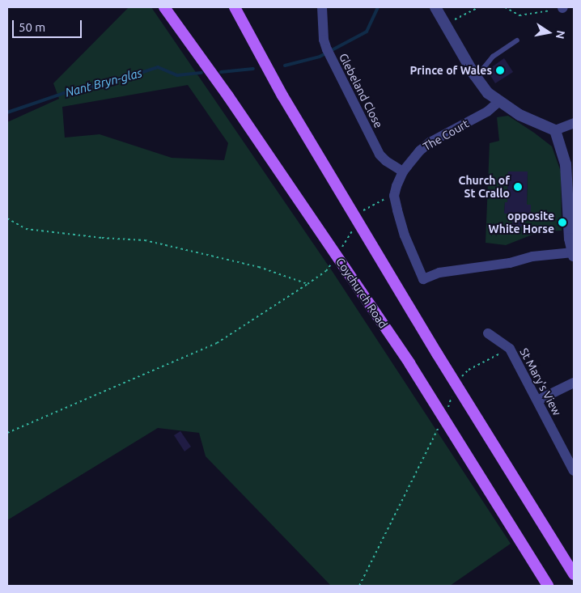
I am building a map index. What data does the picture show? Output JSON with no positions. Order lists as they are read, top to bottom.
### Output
{
  "streets": {
    "main road": ["Coychurch Road"],
    "street": ["Glebeland Close", "The Court", "St Mary's View"]
  },
  "crossings": [
    ["Glebeland Close", "The Court"]
  ],
  "water": ["Nant Bryn-glas"],
  "places": ["Prince of Wales", "Church of St Crallo", "opposite White Horse"],
  "scale_bar": "50 m",
  "north": "right"
}
